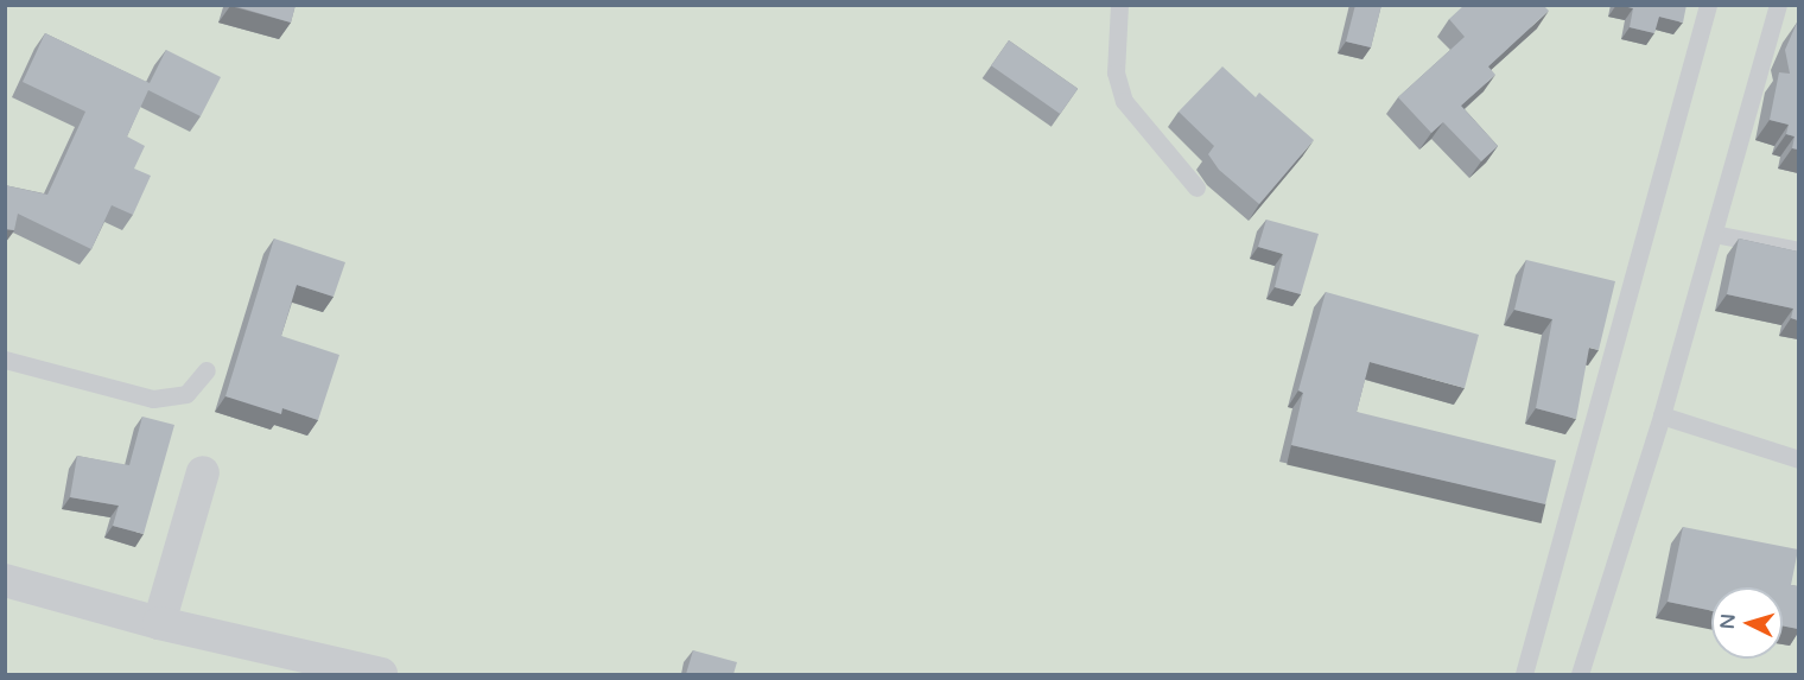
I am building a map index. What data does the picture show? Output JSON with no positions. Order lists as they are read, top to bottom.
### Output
{
  "north": "left"
}
